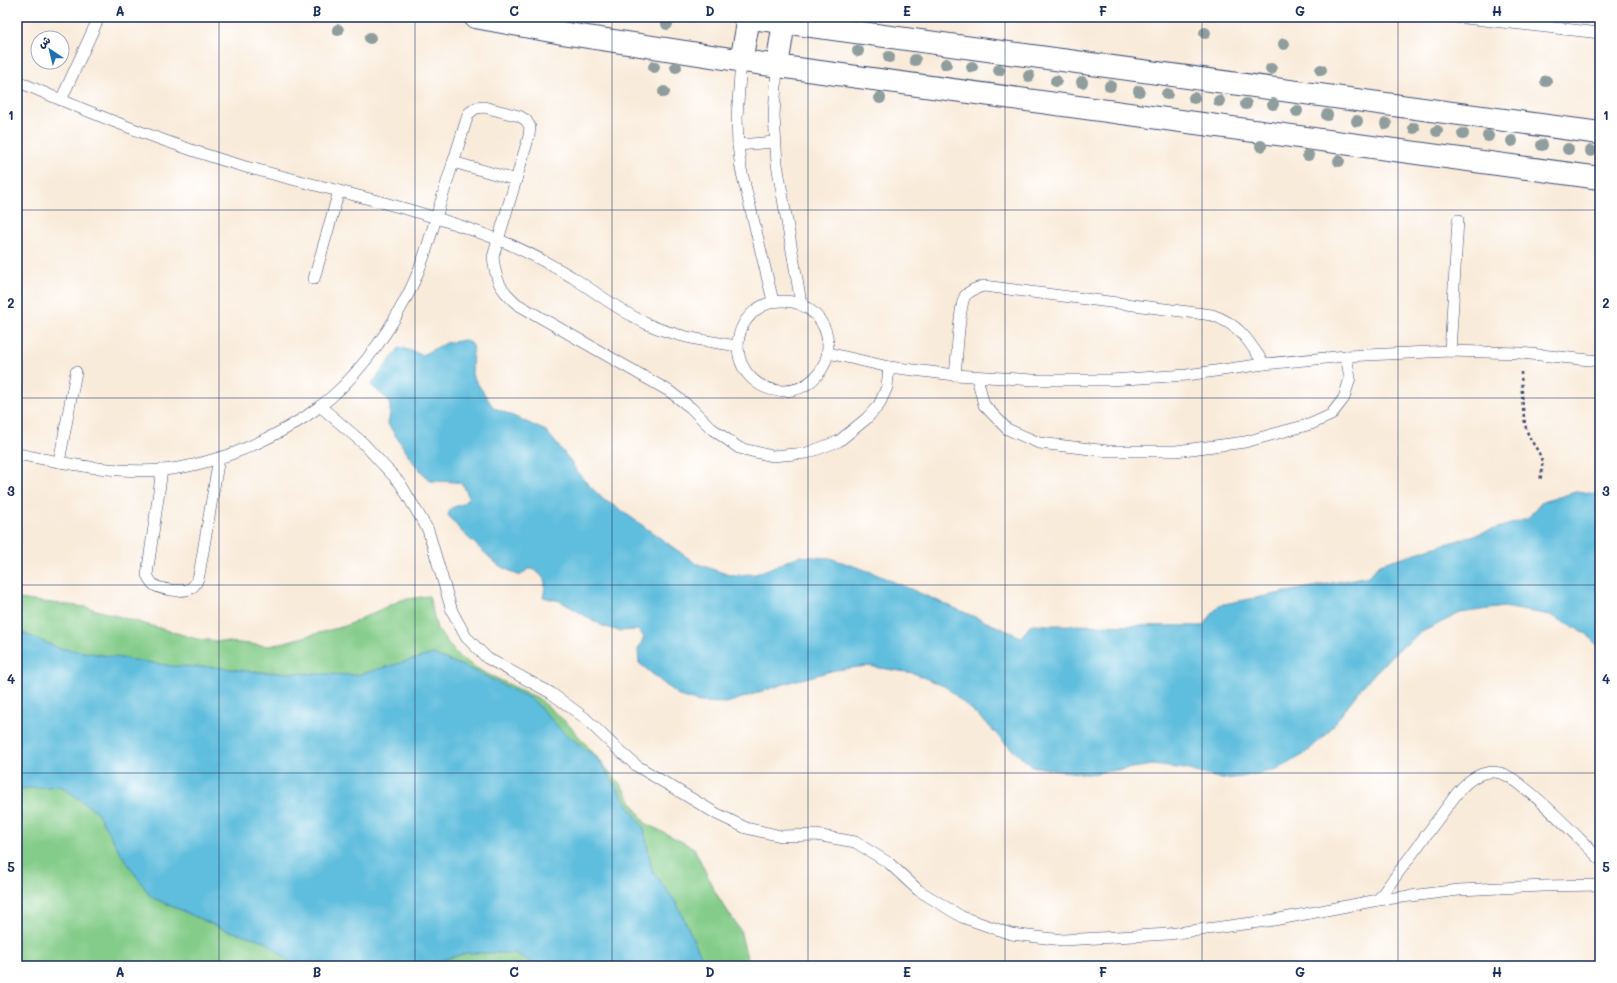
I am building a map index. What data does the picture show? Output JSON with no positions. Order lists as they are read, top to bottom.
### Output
{
  "north": "top left",
  "grid": {
    "columns": [
      "A",
      "B",
      "C",
      "D",
      "E",
      "F",
      "G",
      "H"
    ],
    "rows": [
      "1",
      "2",
      "3",
      "4",
      "5"
    ]
  }
}
